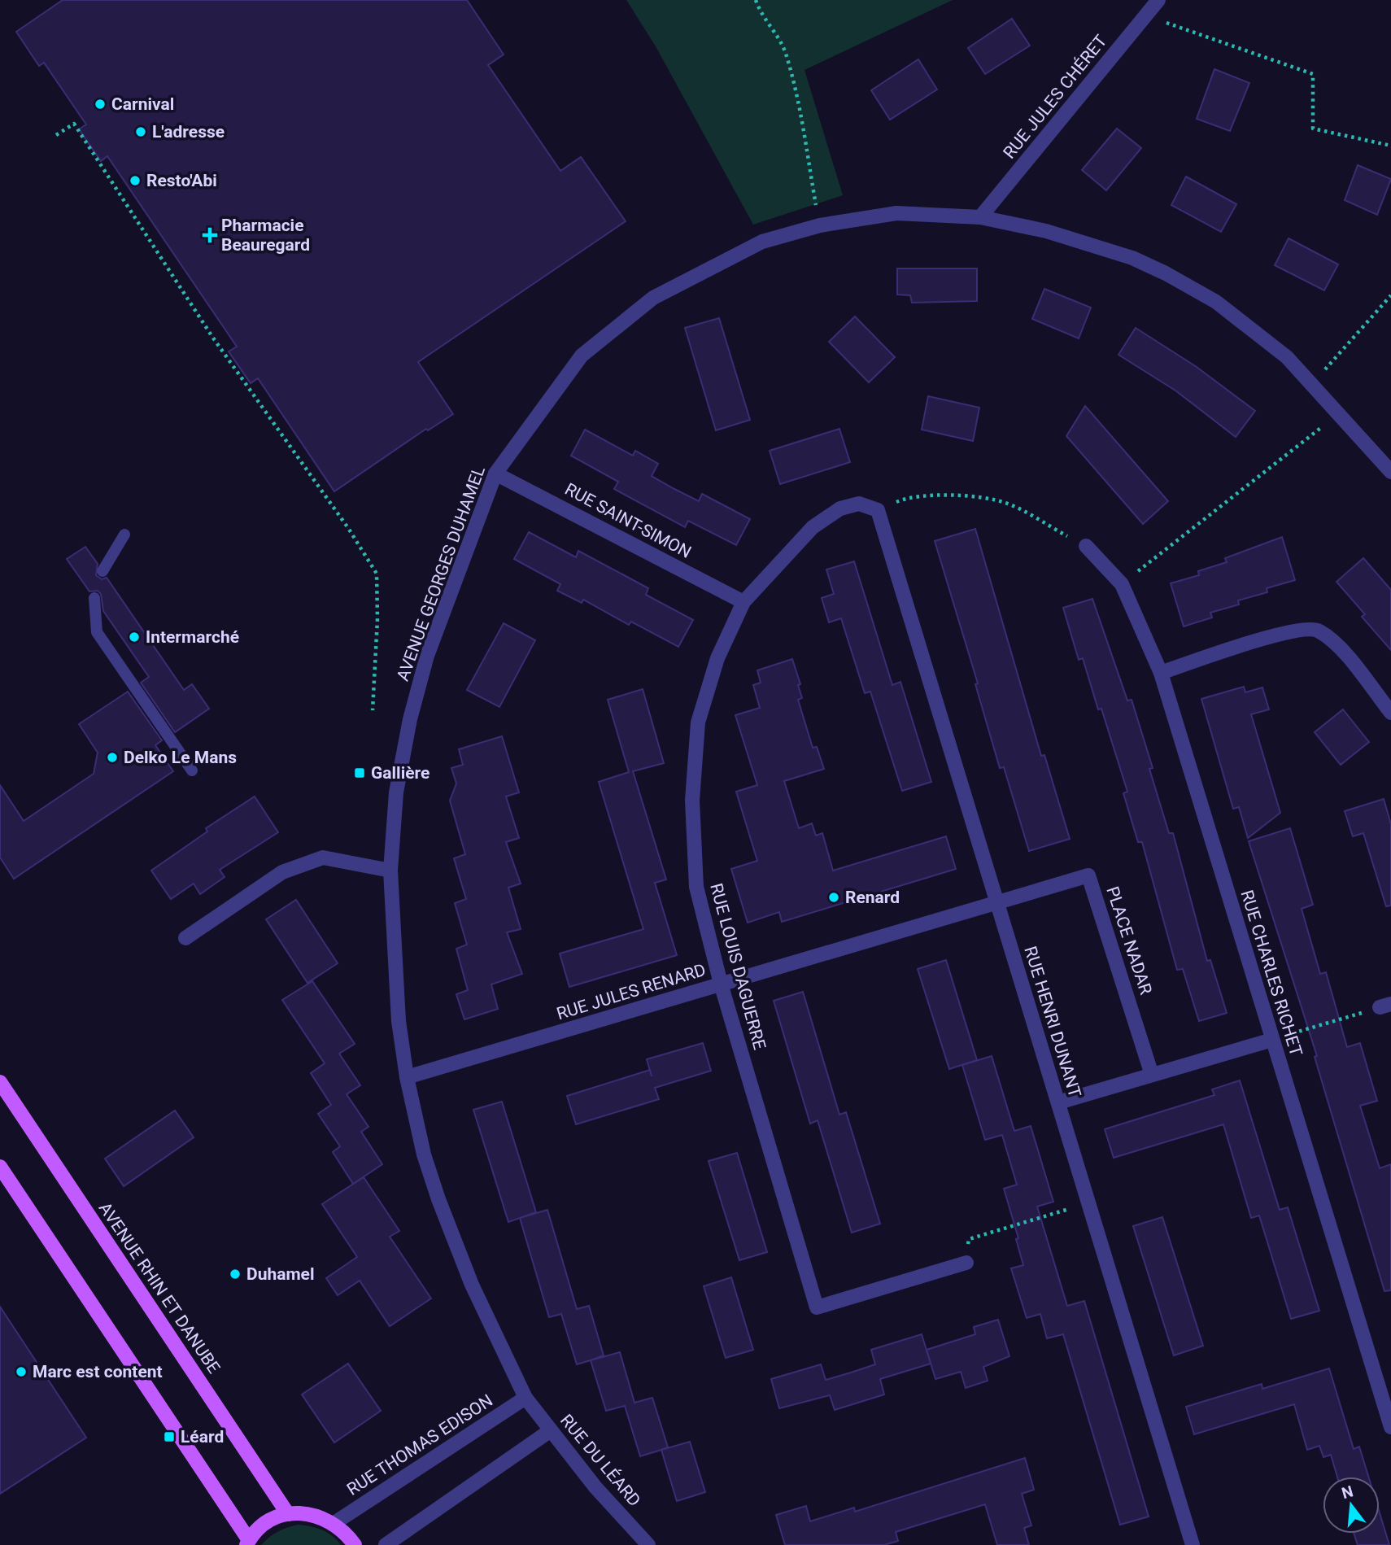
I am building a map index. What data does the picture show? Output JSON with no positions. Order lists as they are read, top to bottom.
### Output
{
  "streets": {
    "main road": ["AVENUE RHIN ET DANUBE"],
    "street": [
      "RUE JULES CHÉRET",
      "RUE SAINT-SIMON",
      "AVENUE GEORGES DUHAMEL",
      "PLACE NADAR",
      "RUE LOUIS DAGUERRE",
      "RUE CHARLES RICHET",
      "RUE JULES RENARD",
      "RUE HENRI DUNANT",
      "RUE THOMAS EDISON",
      "RUE DU LÉARD"
    ]
  },
  "crossings": [
    ["RUE JULES CHÉRET", "AVENUE GEORGES DUHAMEL"],
    ["RUE SAINT-SIMON", "AVENUE GEORGES DUHAMEL"],
    ["RUE SAINT-SIMON", "RUE LOUIS DAGUERRE"],
    ["AVENUE GEORGES DUHAMEL", "RUE JULES RENARD"],
    ["AVENUE GEORGES DUHAMEL", "RUE THOMAS EDISON"],
    ["AVENUE GEORGES DUHAMEL", "RUE DU LÉARD"],
    ["PLACE NADAR", "RUE JULES RENARD"],
    ["PLACE NADAR", "RUE HENRI DUNANT"],
    ["RUE LOUIS DAGUERRE", "RUE JULES RENARD"],
    ["RUE LOUIS DAGUERRE", "RUE HENRI DUNANT"],
    ["RUE JULES RENARD", "RUE HENRI DUNANT"],
    ["RUE THOMAS EDISON", "RUE DU LÉARD"]
  ],
  "places": {
    "other": [
      "Carnival",
      "L'adresse",
      "Resto'Abi",
      "Intermarché",
      "Delko Le Mans",
      "Renard",
      "Duhamel",
      "Marc est content"
    ],
    "health": ["Pharmacie Beauregard"],
    "transit": ["Gallière", "Léard"]
  },
  "north": "top"
}
